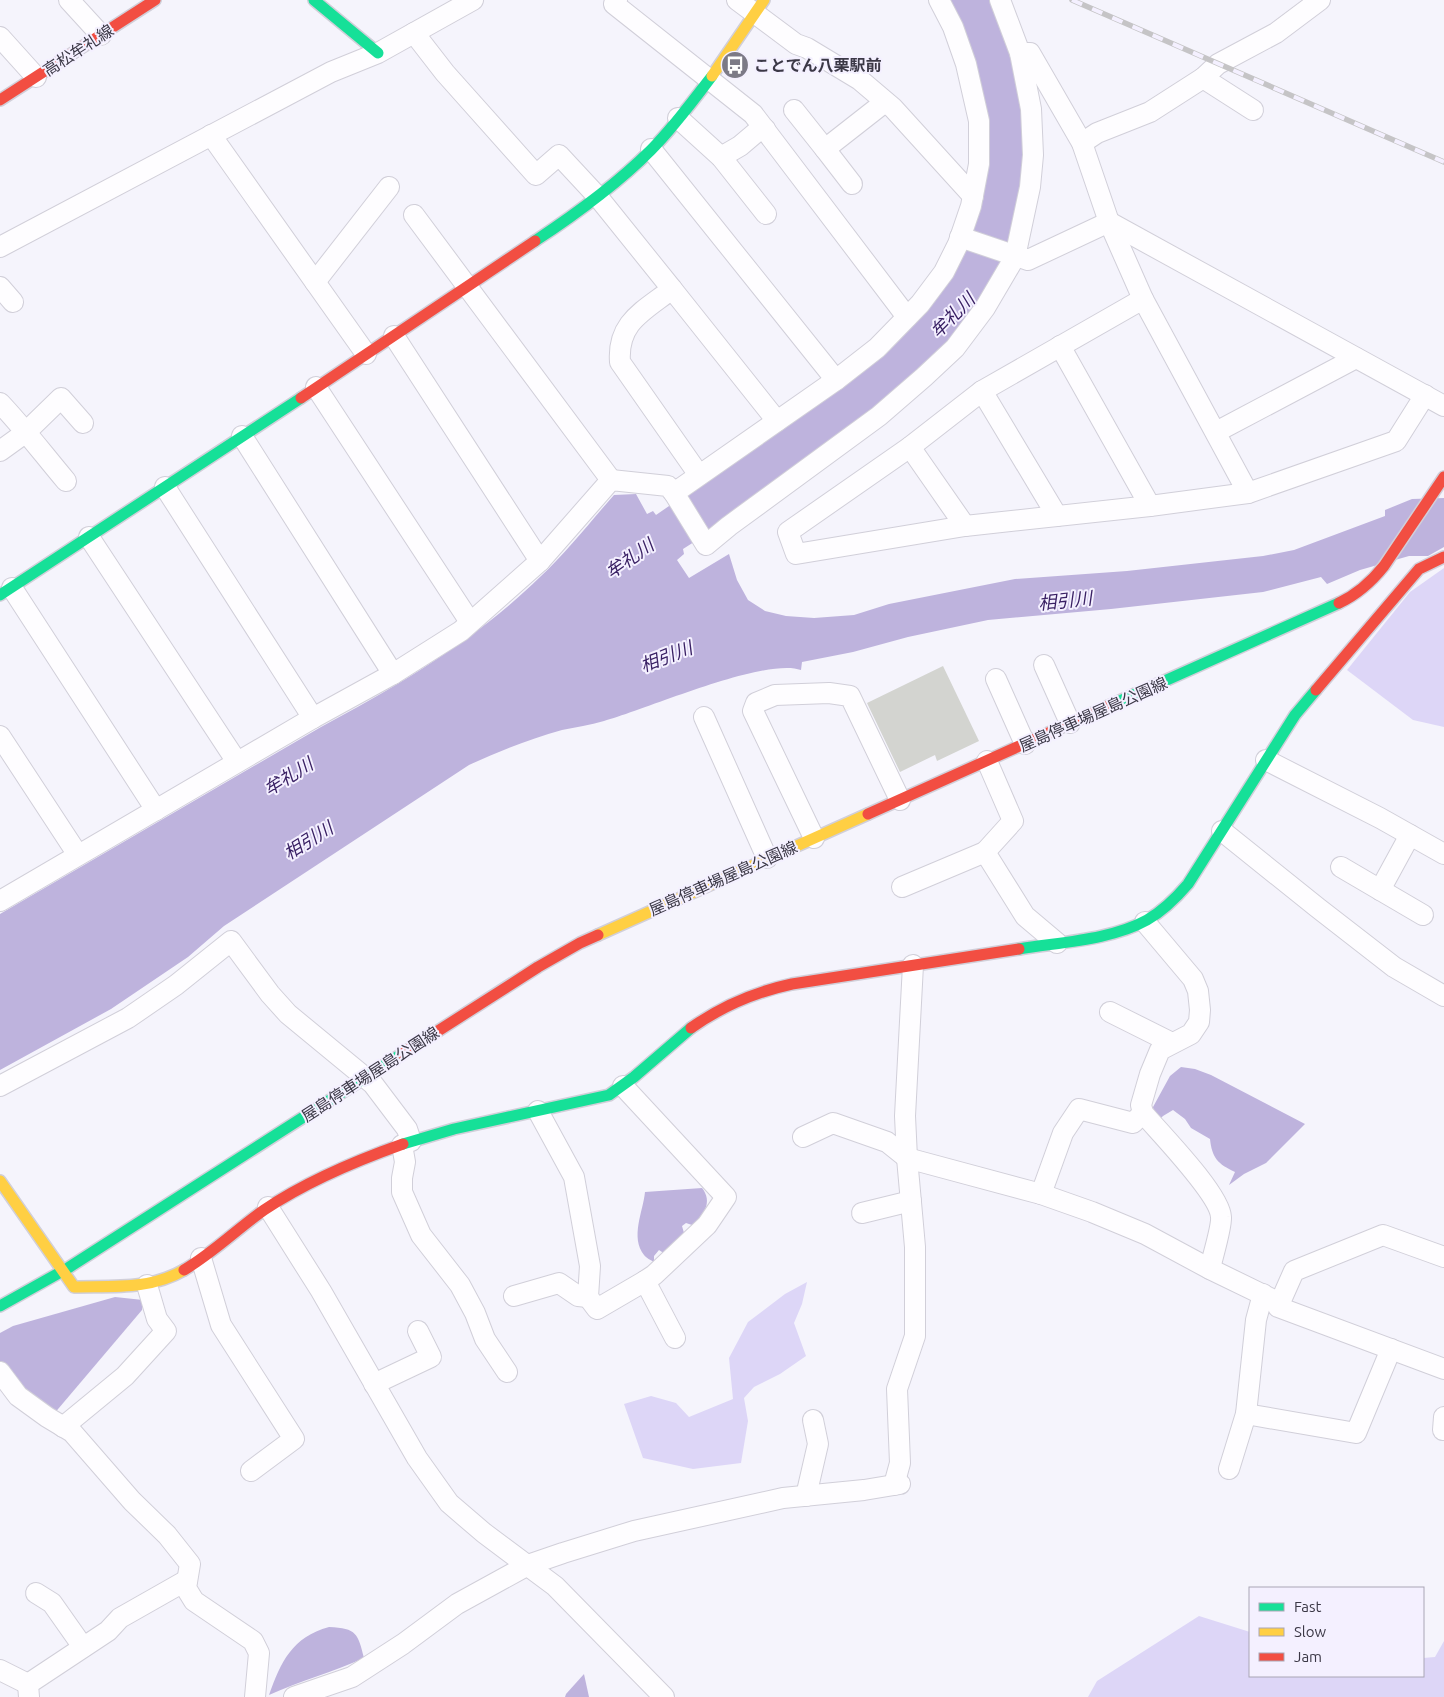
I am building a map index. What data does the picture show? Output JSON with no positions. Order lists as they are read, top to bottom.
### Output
{
  "streets": {
    "street": ["高松牟礼線", "屋島停車場屋島公園線"]
  },
  "water": ["牟礼川", "相引川"],
  "places": {
    "bus stop": ["ことでん八栗駅前"]
  },
  "legend": ["Fast", "Slow", "Jam"]
}
